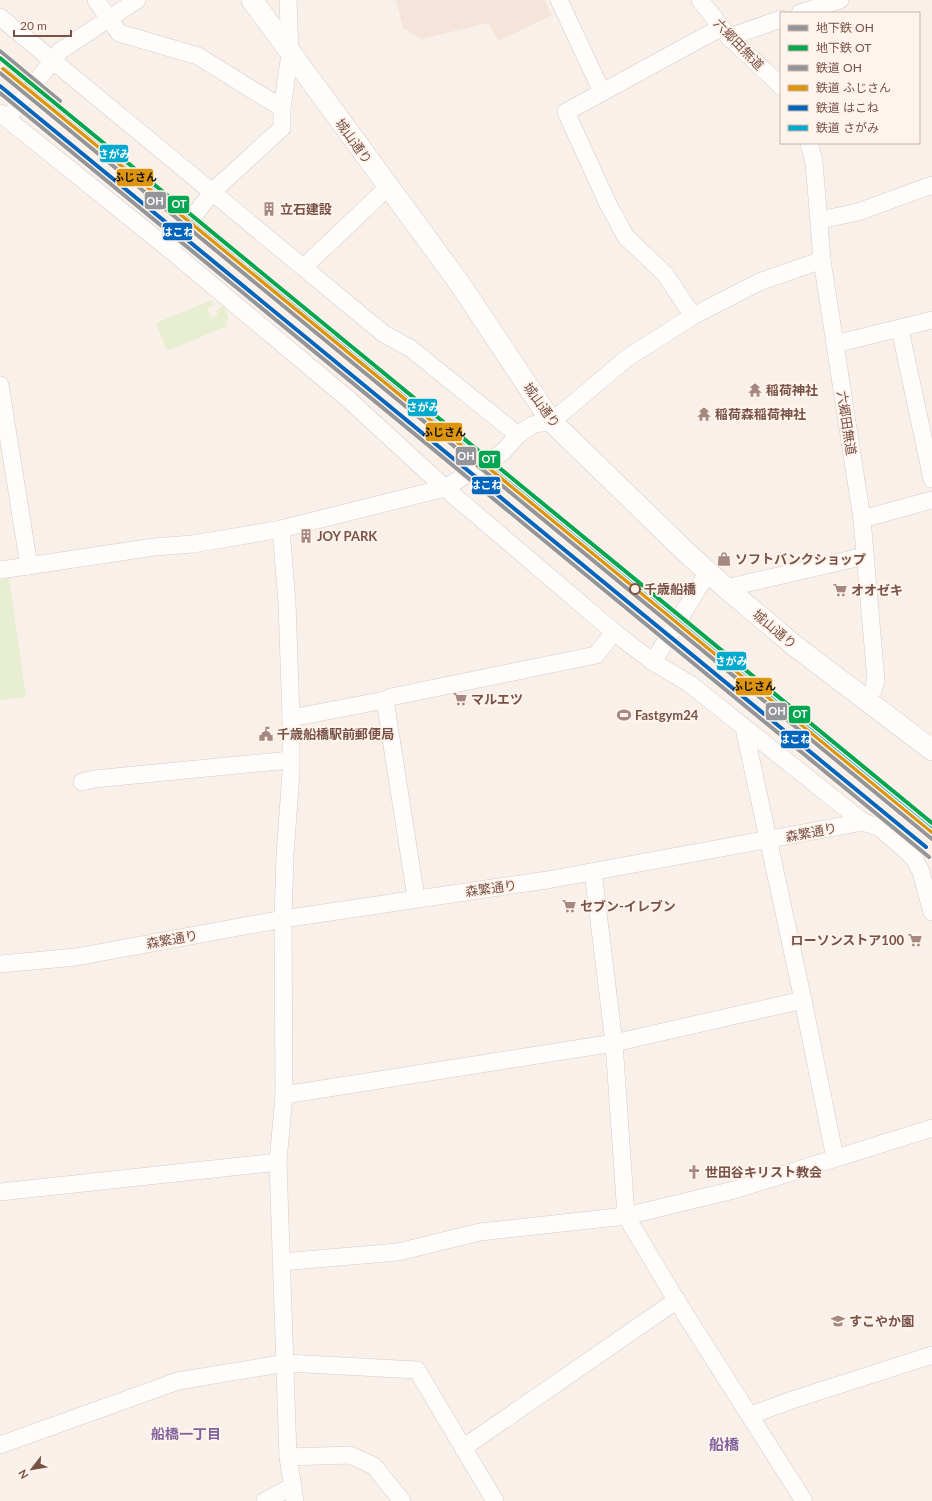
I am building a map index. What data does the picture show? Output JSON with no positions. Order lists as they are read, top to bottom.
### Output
{
  "streets": {
    "street": ["六郷田無道", "城山通り", "森繁通り"]
  },
  "crossings": [
    ["六郷田無道", "城山通り"]
  ],
  "districts": ["船橋一丁目", "船橋"],
  "places": {
    "building": ["立石建設", "JOY PARK"],
    "temple": ["稲荷神社", "稲荷森稲荷神社"],
    "shop": ["ソフトバンクショップ"],
    "other": ["千歳船橋"],
    "supermarket": [
      "オオゼキ",
      "マルエツ",
      "セブン-イレブン",
      "ローソンストア100"
    ],
    "sports": ["Fastgym24"],
    "public building": ["千歳船橋駅前郵便局"],
    "church": ["世田谷キリスト教会"],
    "school or university": ["すこやか園"]
  },
  "lines": [
    "rail line OH",
    "metro line OT",
    "rail line さがみ",
    "rail line ふじさん",
    "metro line OH",
    "rail line はこね"
  ],
  "legend": [
    "地下鉄 OH",
    "地下鉄 OT",
    "鉄道 OH",
    "鉄道 ふじさん",
    "鉄道 はこね",
    "鉄道 さがみ"
  ],
  "scale_bar": "20 m",
  "north": "bottom left"
}
